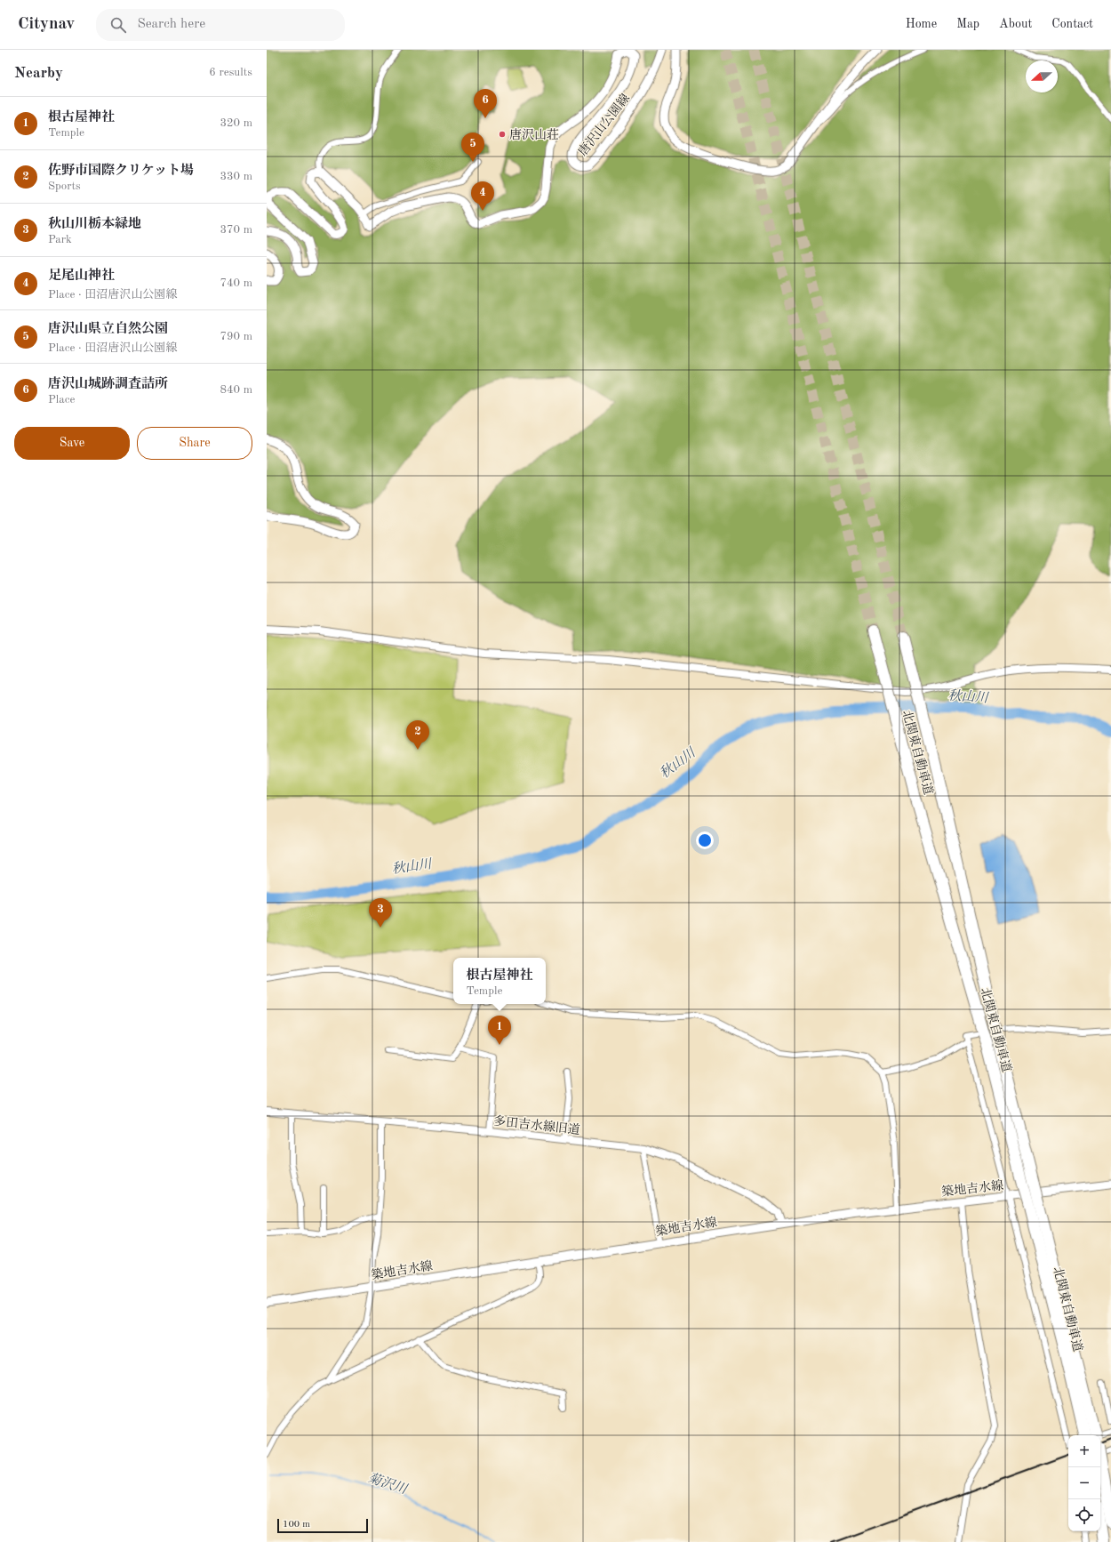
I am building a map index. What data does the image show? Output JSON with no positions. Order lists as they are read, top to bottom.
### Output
{
  "streets": {
    "highway": ["北関東自動車道"],
    "main road": ["唐沢山公園線", "築地吉水線"],
    "street": ["多田吉水線旧道"]
  },
  "crossings": [
    ["多田吉水線旧道", "築地吉水線"]
  ],
  "water": ["秋山川", "菊沢川"],
  "places": ["唐沢山荘"],
  "scale_bar": "100 m",
  "north": "left",
  "page": {
    "header": "Citynav",
    "search": "Search here",
    "nav": [
      "Home",
      "Map",
      "About",
      "Contact"
    ],
    "heading": ["Nearby", "6 results"],
    "pins": [
      "6",
      "5",
      "4",
      "2",
      "3",
      "1"
    ],
    "list": [
      {
        "mark": "1",
        "name": "根古屋神社",
        "note": "Temple",
        "value": "320 m"
      },
      {
        "mark": "2",
        "name": "佐野市国際クリケット場",
        "note": "Sports",
        "value": "330 m"
      },
      {
        "mark": "3",
        "name": "秋山川栃本緑地",
        "note": "Park",
        "value": "370 m"
      },
      {
        "mark": "4",
        "name": "足尾山神社",
        "note": "Place · 田沼唐沢山公園線",
        "value": "740 m"
      },
      {
        "mark": "5",
        "name": "唐沢山県立自然公園",
        "note": "Place · 田沼唐沢山公園線",
        "value": "790 m"
      },
      {
        "mark": "6",
        "name": "唐沢山城跡調査詰所",
        "note": "Place",
        "value": "840 m"
      }
    ],
    "buttons": ["Save", "Share"],
    "popup": ["根古屋神社", "Temple"],
    "map_buttons": ["+", "−"],
    "scale": "100 m"
  }
}
